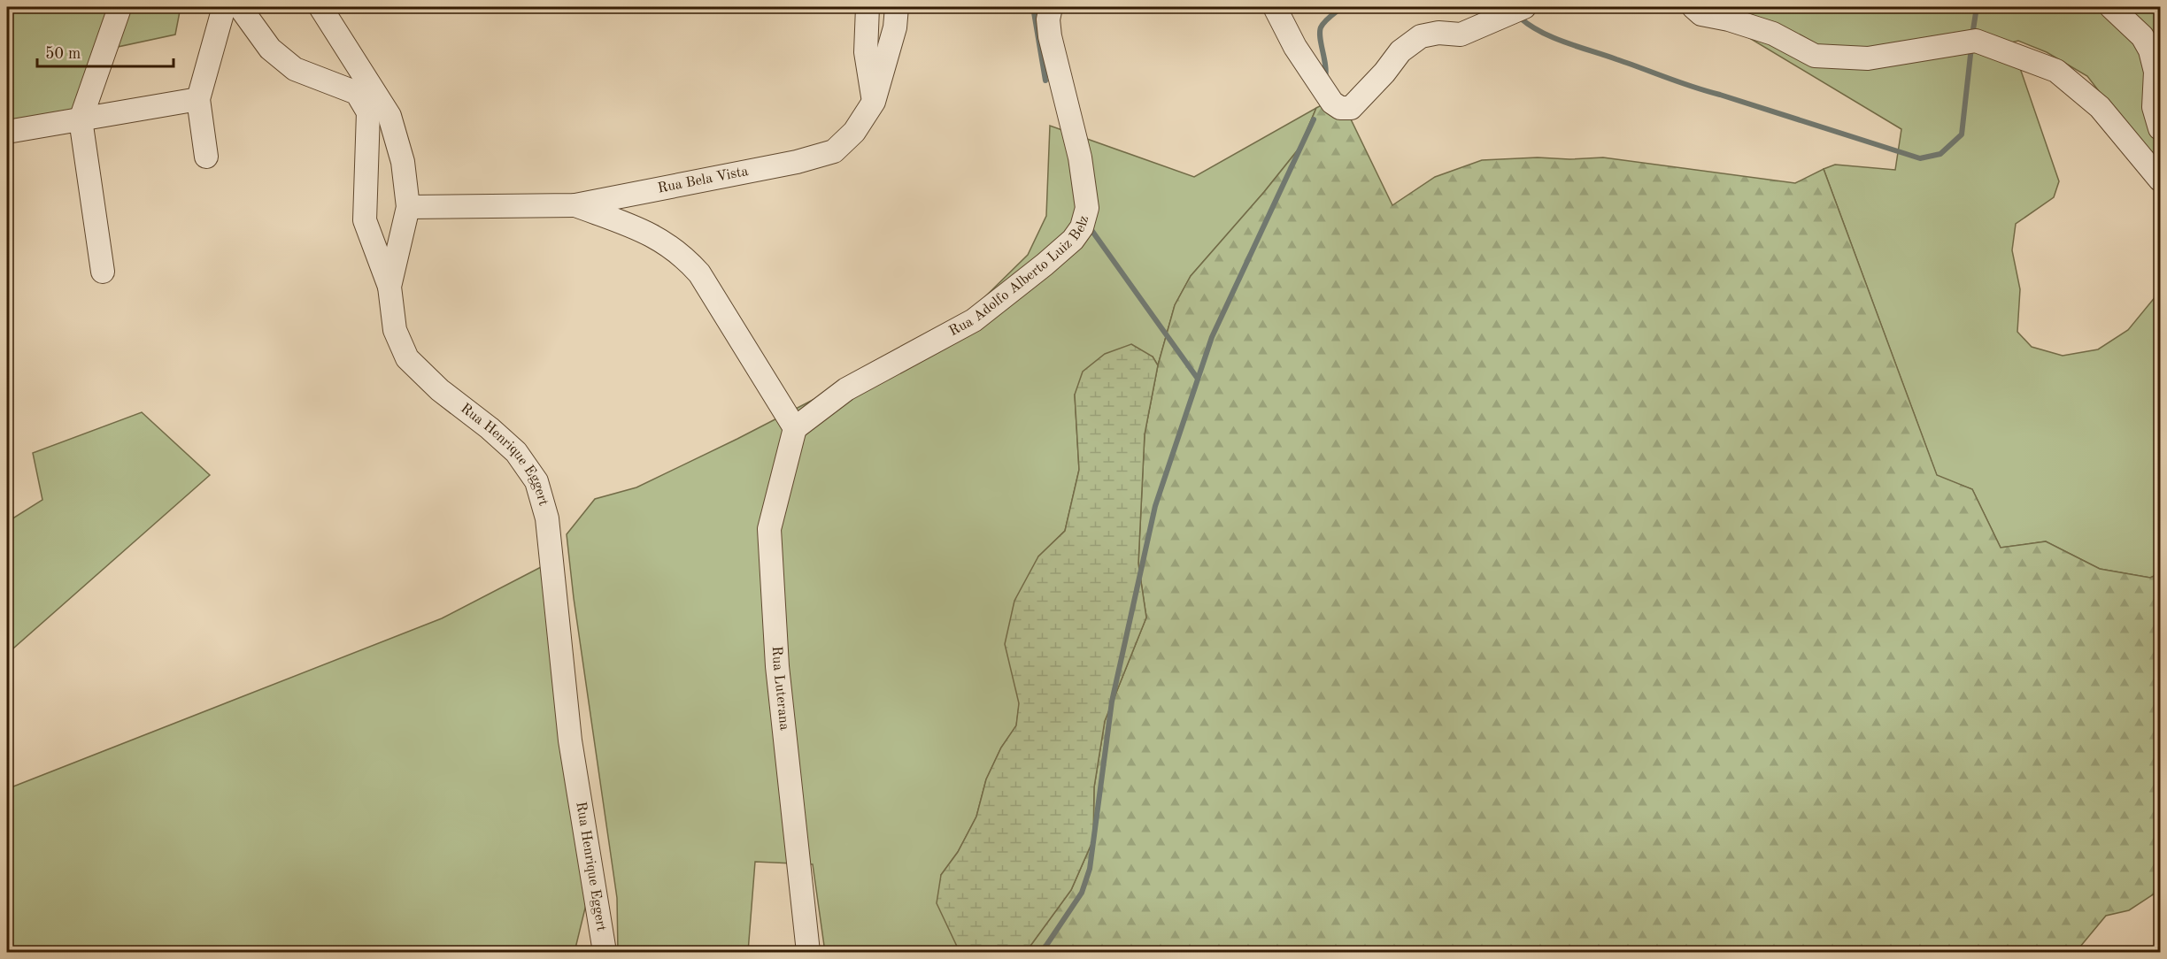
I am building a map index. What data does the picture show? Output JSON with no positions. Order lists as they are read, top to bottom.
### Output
{
  "streets": {
    "street": [
      "Rua Bela Vista",
      "Rua Adolfo Alberto Luiz Belz",
      "Rua Henrique Eggert",
      "Rua Luterana"
    ]
  },
  "crossings": [
    ["Rua Bela Vista", "Rua Henrique Eggert"],
    ["Rua Adolfo Alberto Luiz Belz", "Rua Luterana"]
  ],
  "scale_bar": "50 m"
}
